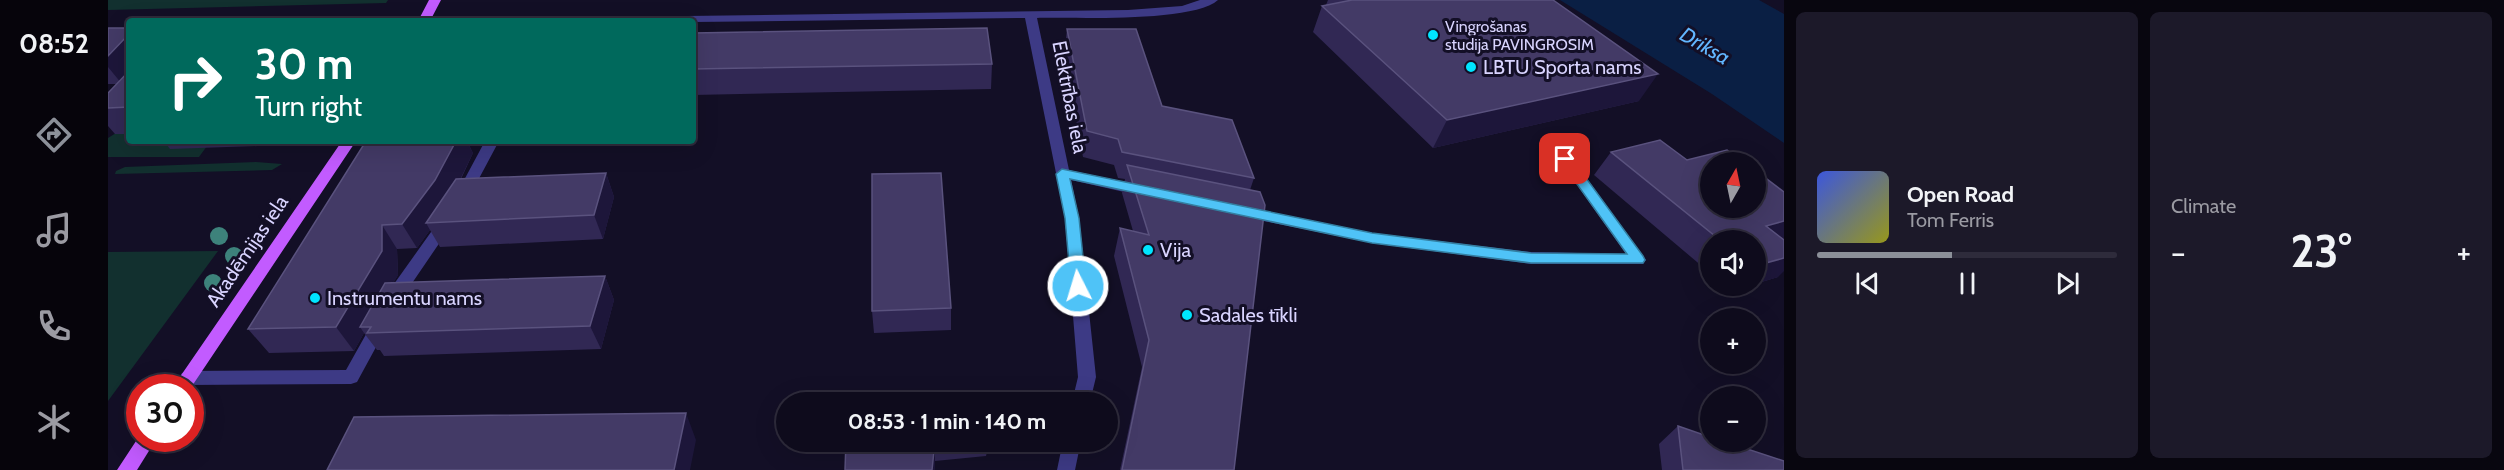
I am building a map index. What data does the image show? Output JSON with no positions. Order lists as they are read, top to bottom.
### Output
{
  "streets": {
    "main road": ["Akadēmijas iela"],
    "street": ["Elektrības iela"]
  },
  "water": ["Driksa"],
  "places": [
    "Vingrošanas studija PAVINGROSIM",
    "LBTU Sporta nams",
    "Vija",
    "Instrumentu nams",
    "Sadales tīkli"
  ],
  "north": "top",
  "page": {
    "tabs": "08:52",
    "tile": "Climate",
    "turn": ["30 m", "Turn right"],
    "map_buttons": ["+", "−"],
    "song": ["Open Road", "Tom Ferris"],
    "heat": ["−", "23°", "+"],
    "limit": "30",
    "trip": "08:53 · 1 min · 140 m"
  }
}
